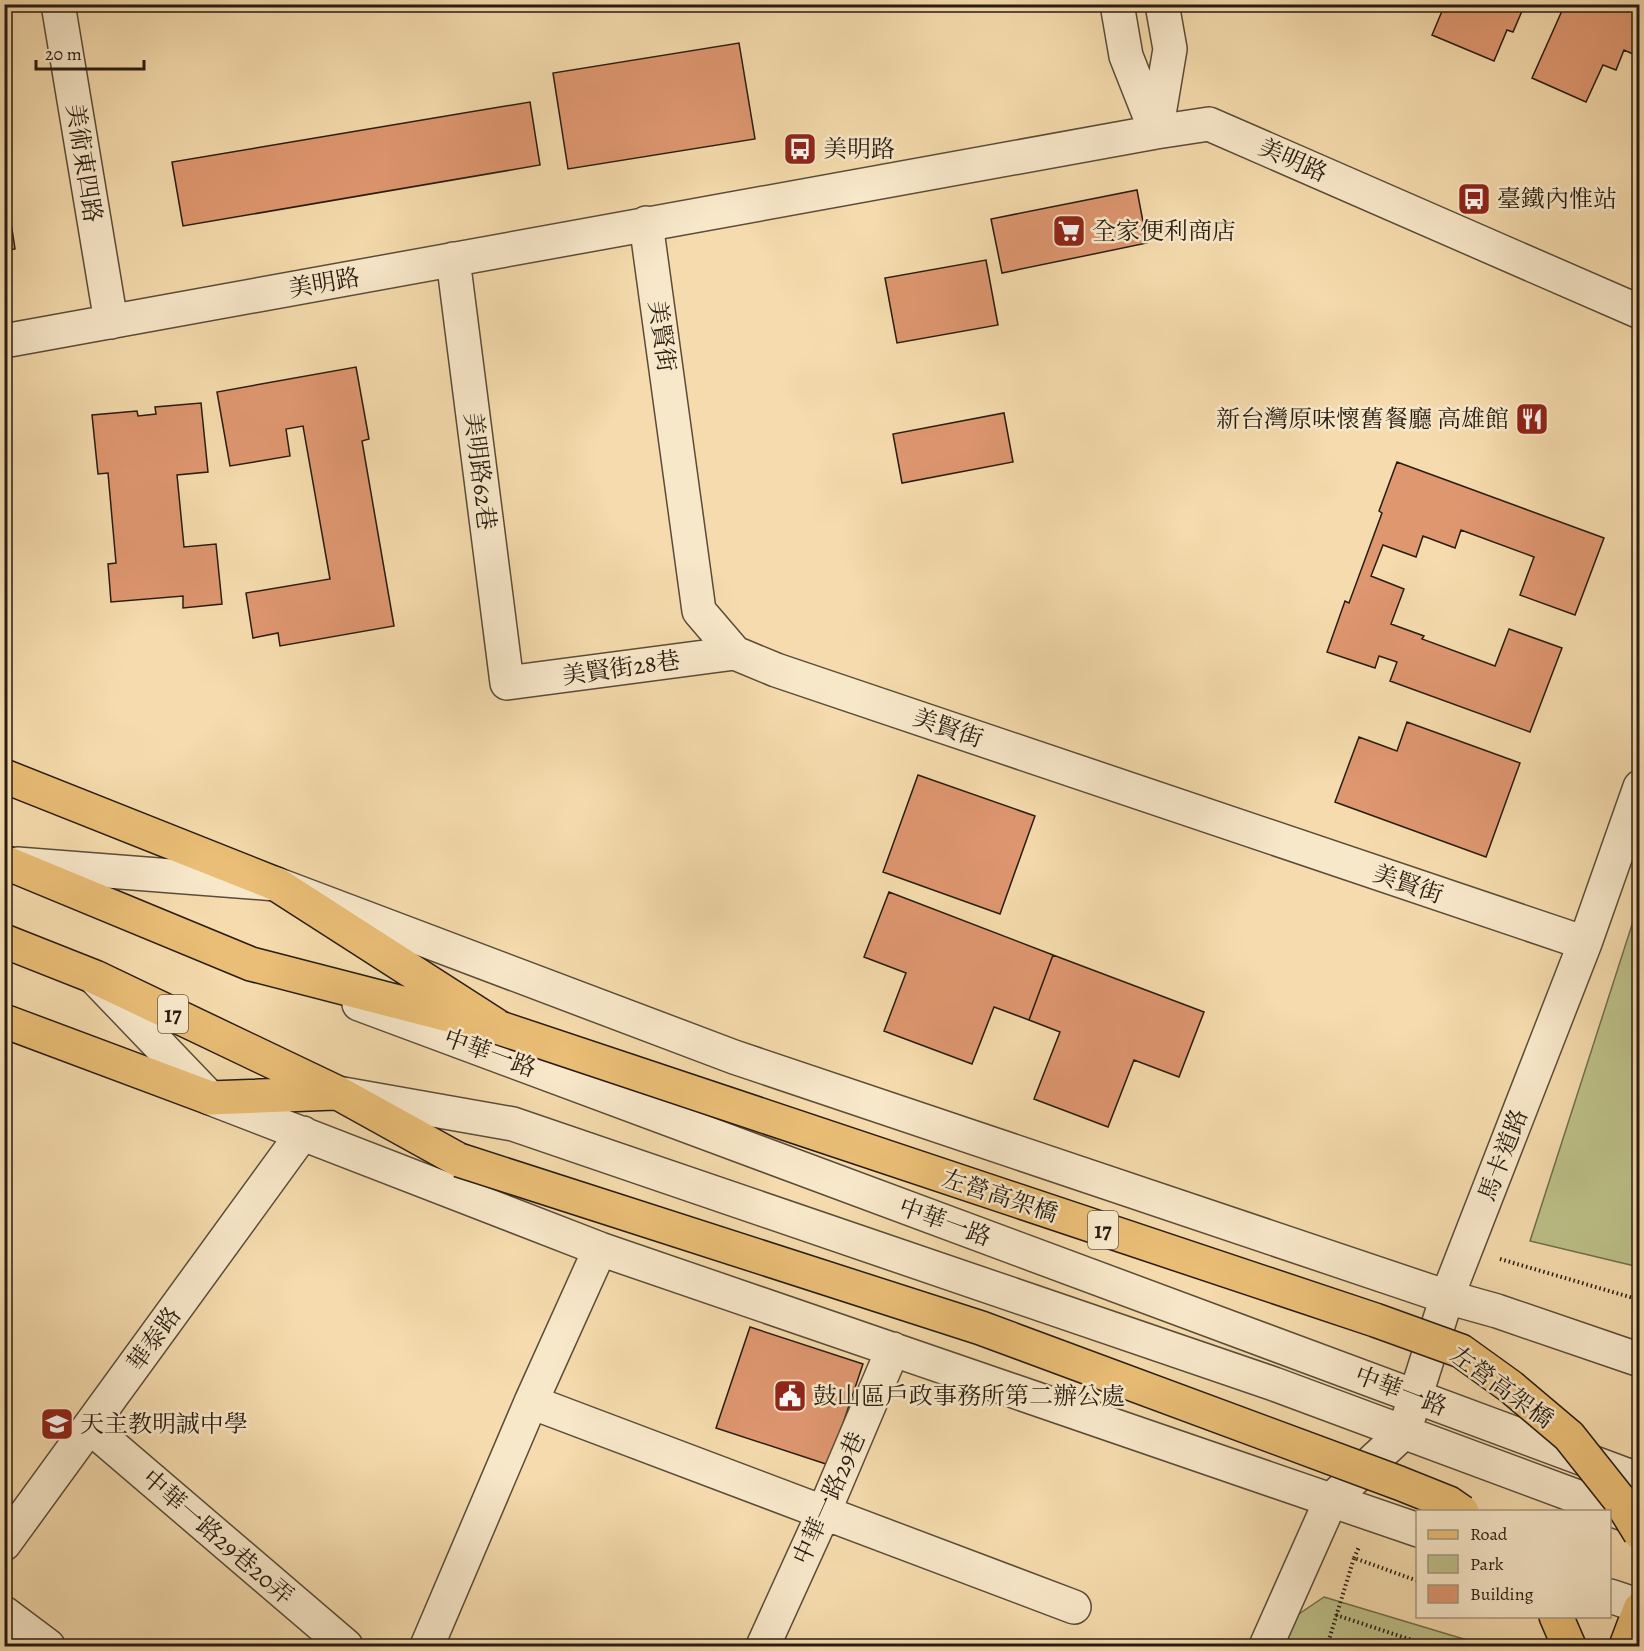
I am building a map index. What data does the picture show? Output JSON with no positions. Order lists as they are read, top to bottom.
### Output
{
  "streets": {
    "main road": ["17", "中華一路", "左營高架橋"],
    "street": [
      "美明路",
      "美術東四路",
      "美賢街",
      "美明路62巷",
      "美賢街28巷",
      "馬卡道路",
      "華泰路",
      "中華一路29巷",
      "中華一路29巷20弄"
    ]
  },
  "crossings": [
    ["美明路", "美術東四路"],
    ["美明路", "美賢街"],
    ["美明路", "美明路62巷"],
    ["美賢街", "美賢街28巷"],
    ["美賢街", "馬卡道路"],
    ["美明路62巷", "美賢街28巷"],
    ["中華一路", "馬卡道路"],
    ["中華一路", "左營高架橋"],
    ["中華一路", "華泰路"],
    ["中華一路", "中華一路29巷"],
    ["華泰路", "中華一路29巷20弄"]
  ],
  "places": {
    "bus stop": ["美明路", "臺鐵內惟站"],
    "supermarket": ["全家便利商店"],
    "restaurant": ["新台灣原味懷舊餐廳 高雄館"],
    "public building": ["鼓山區戶政事務所第二辦公處"],
    "school or university": ["天主教明誠中學"]
  },
  "legend": ["Road", "Park", "Building"],
  "scale_bar": "20 m"
}
